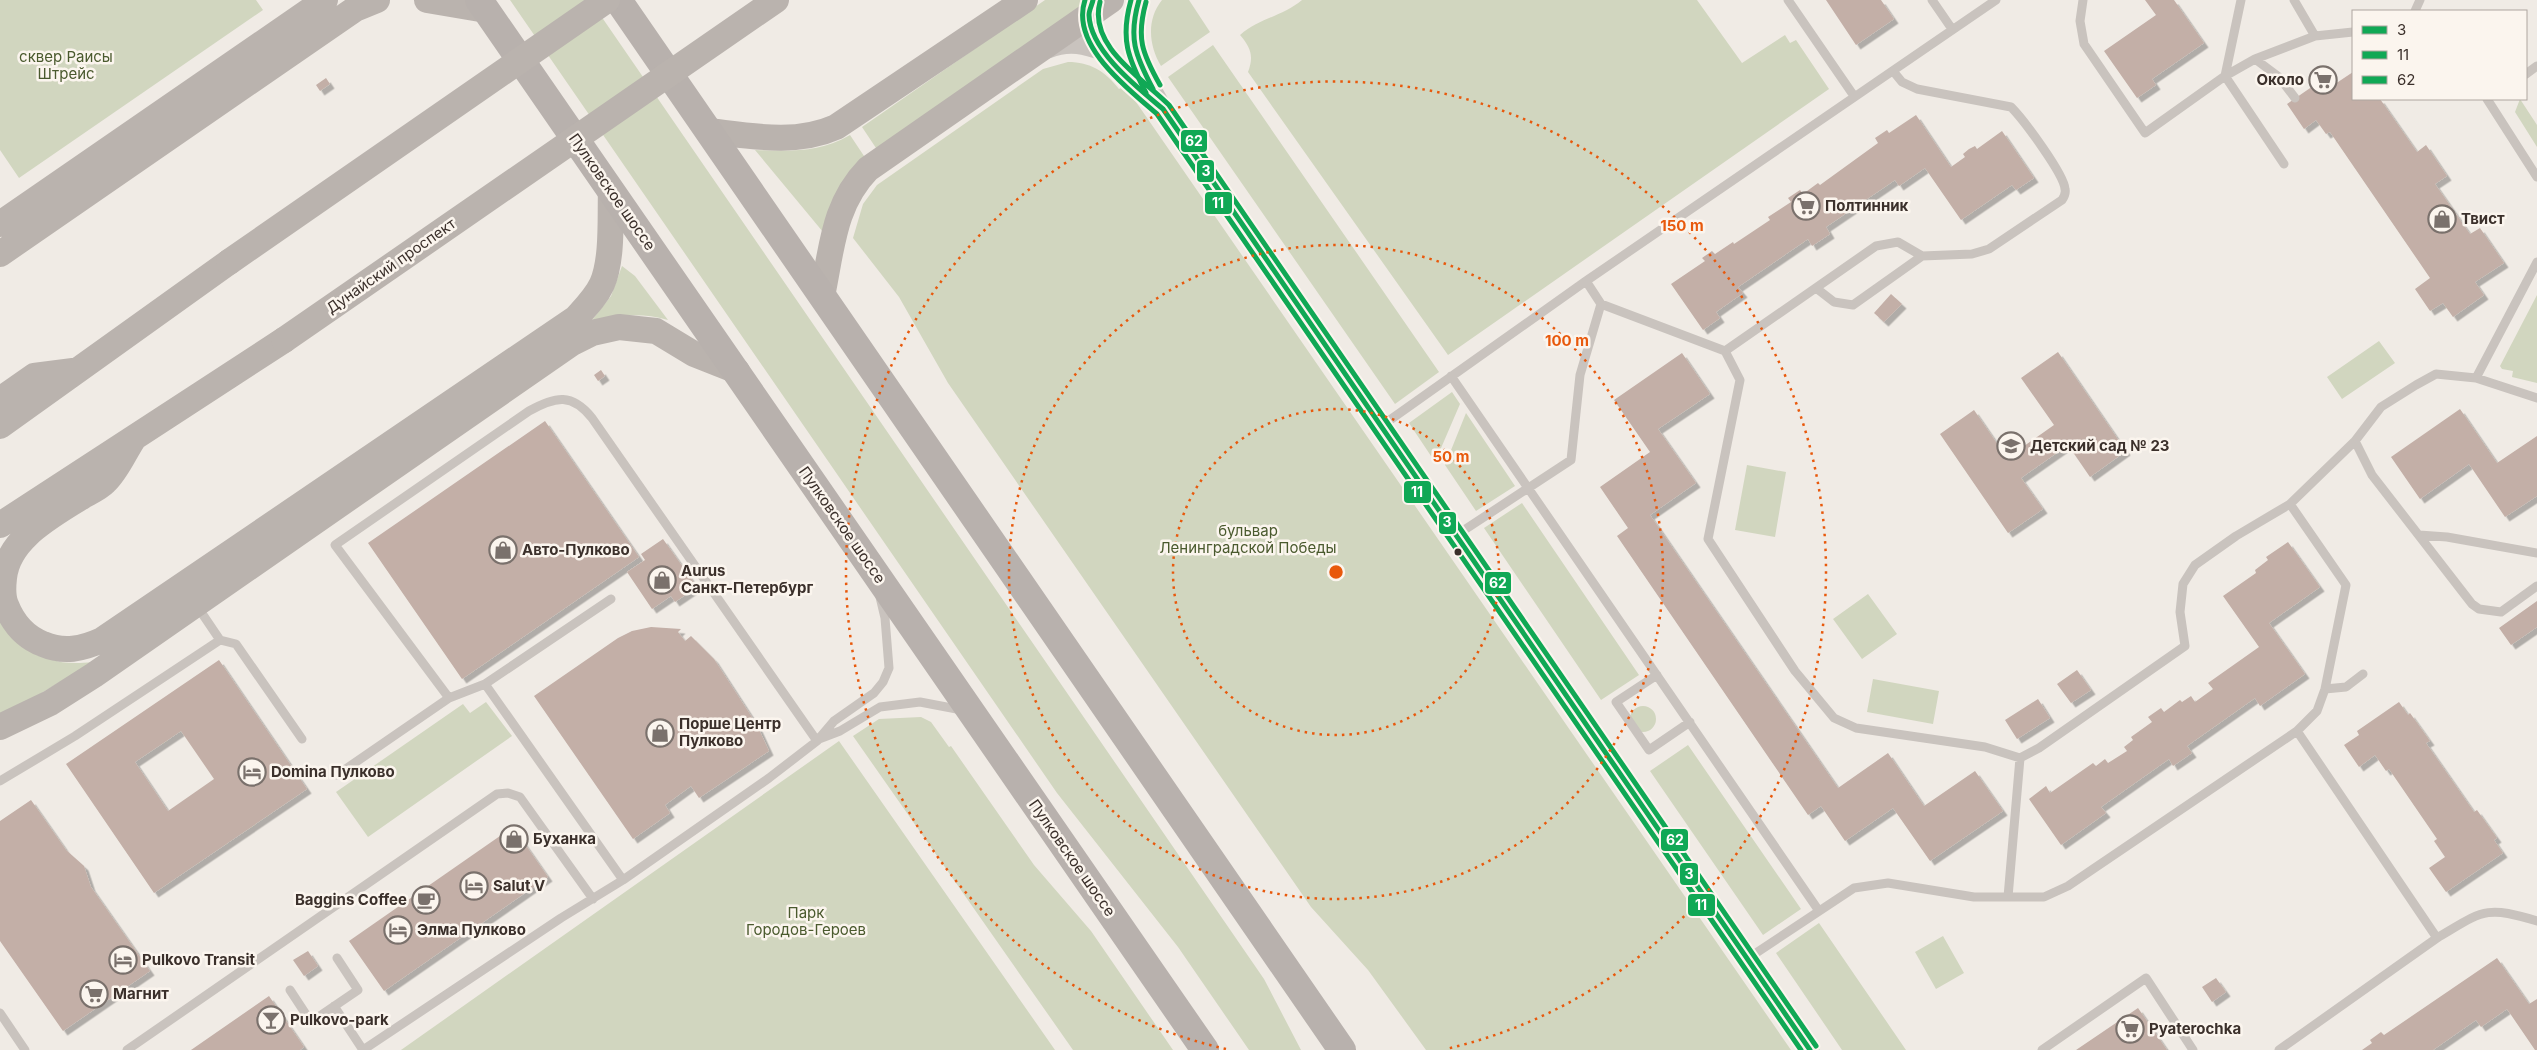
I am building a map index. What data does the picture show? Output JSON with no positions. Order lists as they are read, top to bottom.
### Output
{
  "streets": {
    "main road": ["Пулковское шоссе", "Дунайский проспект"]
  },
  "parks": ["сквер Раисы Штрейс", "бульвар Ленинградской Победы", "Парк Городов-Героев"],
  "places": {
    "supermarket": [
      "Около",
      "Полтинник",
      "Магнит",
      "Pyaterochka"
    ],
    "shop": [
      "Твист",
      "Авто-Пулково",
      "Aurus Санкт-Петербург",
      "Порше Центр Пулково",
      "Буханка"
    ],
    "school or university": ["Детский сад № 23"],
    "hotel": [
      "Domina Пулково",
      "Salut V",
      "Элма Пулково",
      "Pulkovo Transit"
    ],
    "cafe": ["Baggins Coffee"],
    "bar": ["Pulkovo-park"]
  },
  "lines": ["transit line 3", "transit line 11", "transit line 62"],
  "legend": ["3", "11", "62"],
  "rings": ["150 m", "100 m", "50 m"]
}
